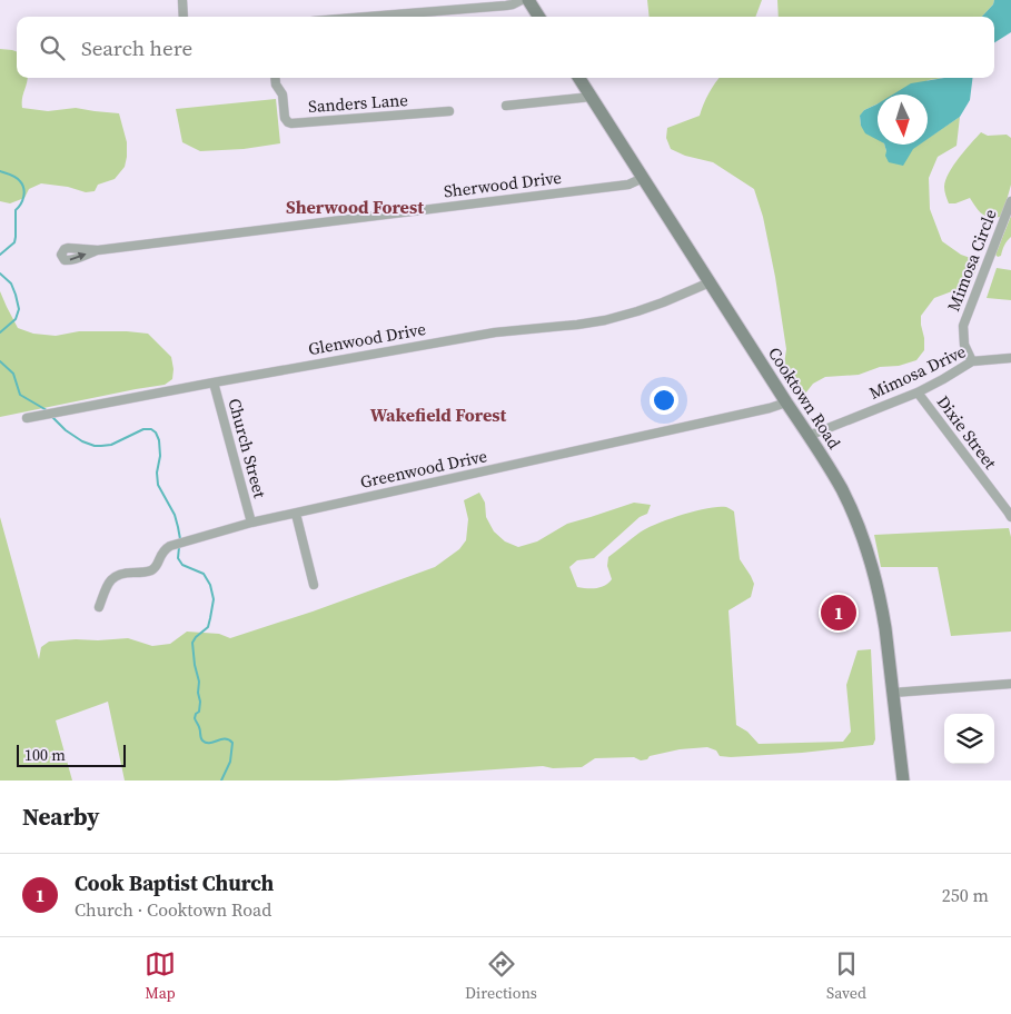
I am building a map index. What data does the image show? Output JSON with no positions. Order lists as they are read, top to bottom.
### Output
{
  "streets": {
    "street": [
      "Sanders Lane",
      "Sherwood Drive",
      "Mimosa Circle",
      "Glenwood Drive",
      "Mimosa Drive",
      "Cooktown Road",
      "Dixie Street",
      "Church Street",
      "Greenwood Drive"
    ]
  },
  "crossings": [
    ["Sherwood Drive", "Cooktown Road"],
    ["Mimosa Circle", "Mimosa Drive"],
    ["Glenwood Drive", "Cooktown Road"],
    ["Glenwood Drive", "Church Street"],
    ["Mimosa Drive", "Cooktown Road"],
    ["Mimosa Drive", "Dixie Street"],
    ["Cooktown Road", "Greenwood Drive"],
    ["Church Street", "Greenwood Drive"]
  ],
  "districts": ["Sherwood Forest", "Wakefield Forest"],
  "scale_bar": "100 m",
  "north": "bottom",
  "page": {
    "search": "Search here",
    "pins": "1",
    "scale": "100 m",
    "heading": "Nearby",
    "list": [
      {
        "mark": "1",
        "name": "Cook Baptist Church",
        "note": "Church · Cooktown Road",
        "value": "250 m"
      }
    ],
    "nav": ["Map", "Directions", "Saved"]
  }
}
